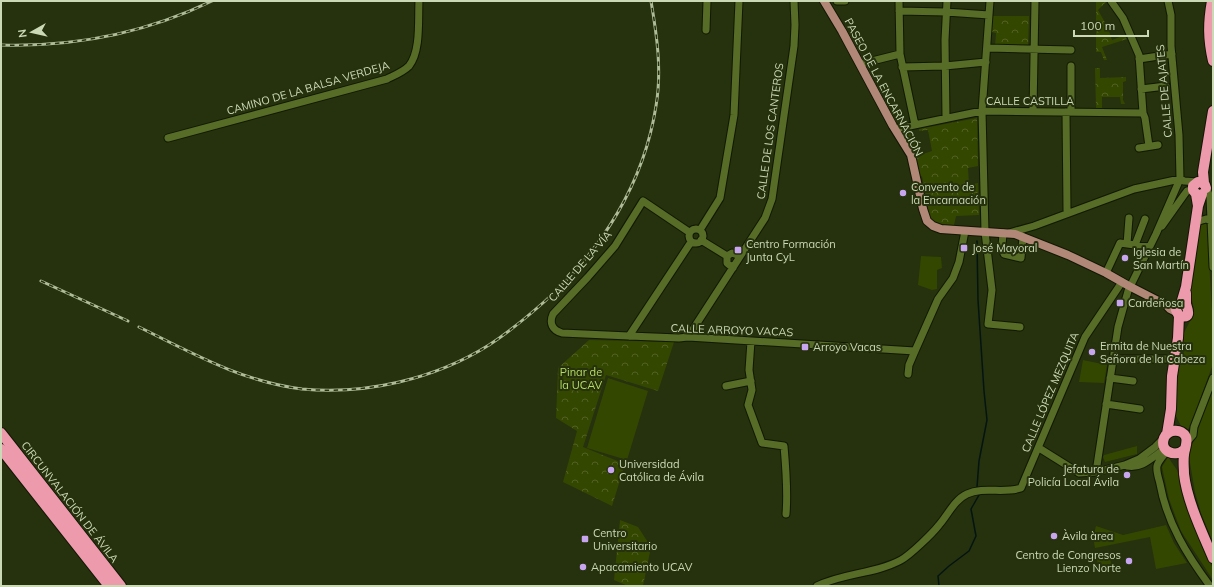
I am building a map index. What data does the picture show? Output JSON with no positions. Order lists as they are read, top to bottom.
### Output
{
  "streets": {
    "highway": ["CIRCUNVALACIÓN DE ÁVILA"],
    "main road": ["PASEO DE LA ENCARNACIÓN"],
    "street": [
      "CAMINO DE LA BALSA VERDEJA",
      "CALLE DE AJATES",
      "CALLE CASTILLA",
      "CALLE DE LOS CANTEROS",
      "CALLE DE LA VÍA",
      "CALLE ARROYO VACAS",
      "CALLE LÓPEZ MEZQUITA"
    ]
  },
  "crossings": [
    ["PASEO DE LA ENCARNACIÓN", "CALLE CASTILLA"],
    ["PASEO DE LA ENCARNACIÓN", "CALLE LÓPEZ MEZQUITA"],
    ["CALLE DE LOS CANTEROS", "CALLE ARROYO VACAS"],
    ["CALLE DE LA VÍA", "CALLE ARROYO VACAS"]
  ],
  "parks": ["Pinar de la UCAV"],
  "places": {
    "other": [
      "Convento de la Encarnación",
      "Iglesia de San Martín",
      "Ermita de Nuestra Señora de la Cabeza",
      "Universidad Católica de Ávila",
      "Jefatura de Policía Local Ávila",
      "Àvila àrea",
      "Centro de Congresos Lienzo Norte",
      "Apacamiento UCAV"
    ],
    "transit": [
      "José Mayoral",
      "Centro Formación Junta CyL",
      "Cardeñosa",
      "Arroyo Vacas",
      "Centro Universitario"
    ]
  },
  "scale_bar": "100 m",
  "north": "left"
}
